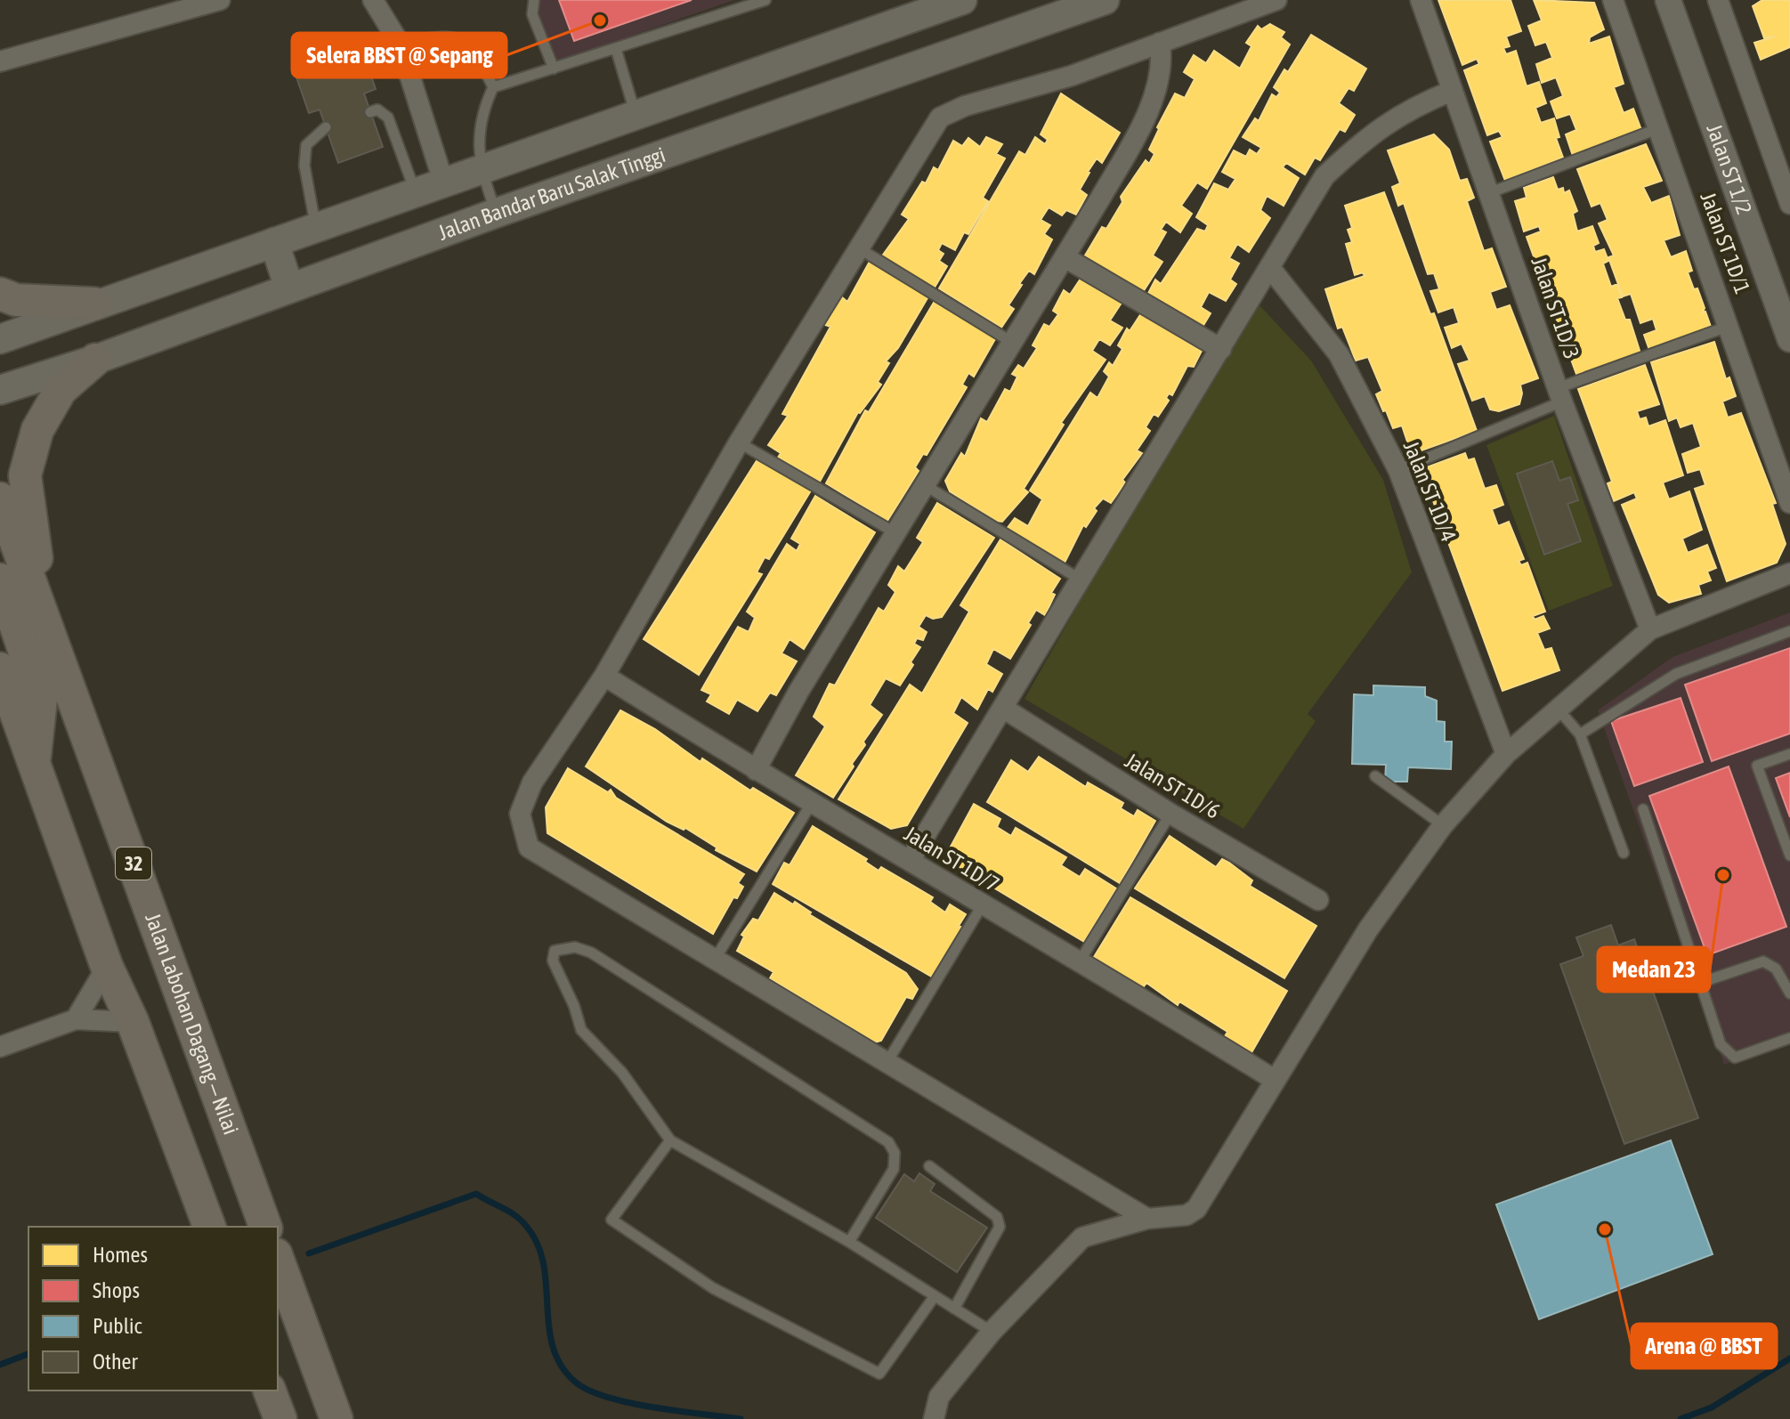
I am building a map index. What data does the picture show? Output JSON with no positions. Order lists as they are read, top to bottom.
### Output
{
  "streets": {
    "main road": ["Jalan Bandar Baru Salak Tinggi", "32", "Jalan Labohan Dagang ‒ Nilai"],
    "street": [
      "Jalan ST 1/2",
      "Jalan ST 1D/1",
      "Jalan ST 1D/3",
      "Jalan ST 1D/4",
      "Jalan ST 1D/6",
      "Jalan ST 1D/7"
    ]
  },
  "places": ["Selera BBST @ Sepang", "Medan 23", "Arena @ BBST"],
  "legend": [
    "Homes",
    "Shops",
    "Public",
    "Other"
  ]
}
